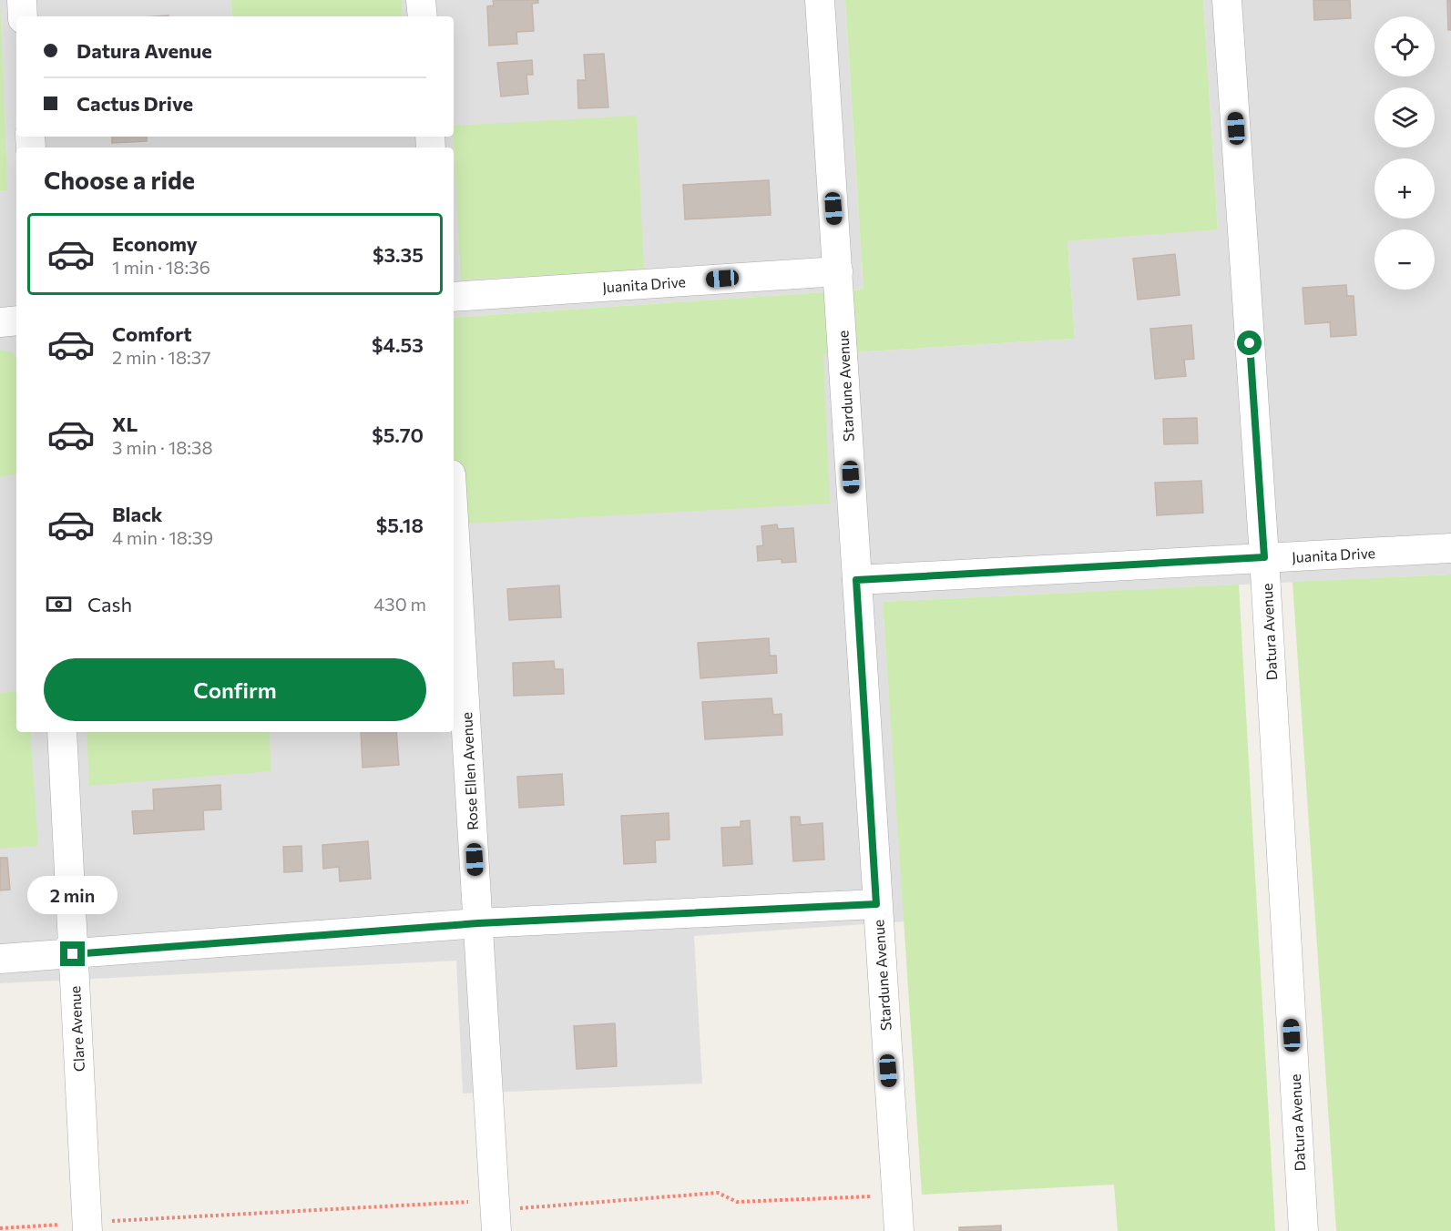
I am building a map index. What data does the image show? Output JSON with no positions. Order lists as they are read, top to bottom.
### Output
{
  "streets": {
    "street": [
      "Juanita Drive",
      "Stardune Avenue",
      "Datura Avenue",
      "Rose Ellen Avenue",
      "Clare Avenue"
    ]
  },
  "crossings": [
    ["Juanita Drive", "Stardune Avenue"],
    ["Juanita Drive", "Datura Avenue"]
  ],
  "page": {
    "map_buttons": ["+", "−"],
    "banner": ["Datura Avenue", "Cactus Drive"],
    "heading": "Choose a ride",
    "list": [
      {
        "name": "Economy",
        "note": "1 min · 18:36",
        "value": "$3.35"
      },
      {
        "name": "Comfort",
        "note": "2 min · 18:37",
        "value": "$4.53"
      },
      {
        "name": "XL",
        "note": "3 min · 18:38",
        "value": "$5.70"
      },
      {
        "name": "Black",
        "note": "4 min · 18:39",
        "value": "$5.18"
      }
    ],
    "pay": ["Cash", "430 m"],
    "buttons": "Confirm",
    "bubble": "2 min"
  }
}
